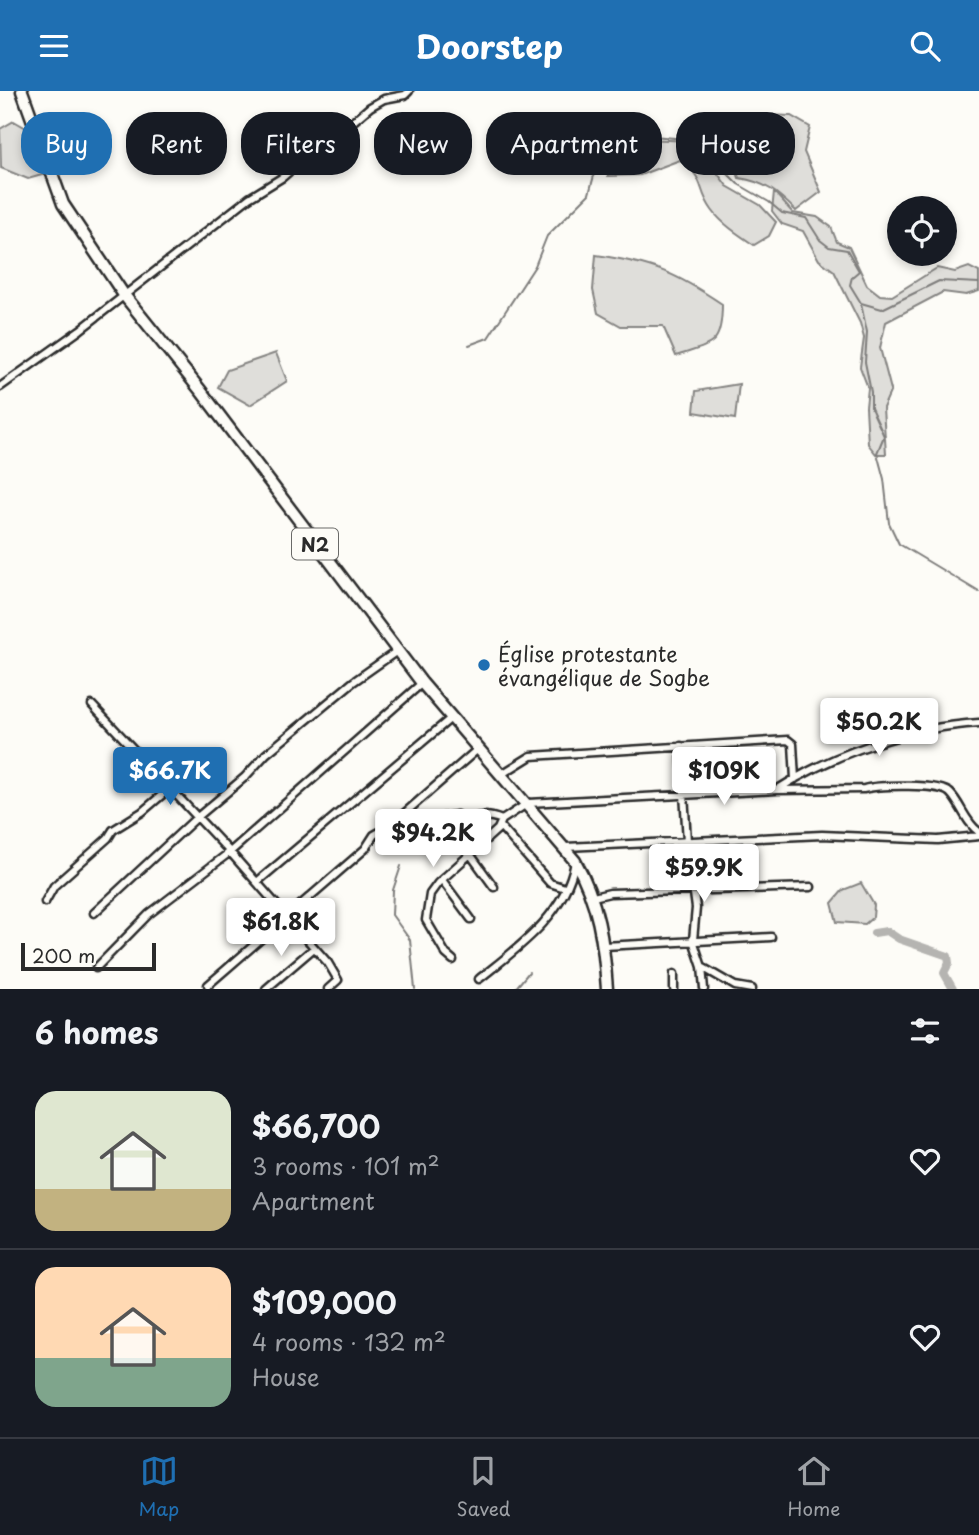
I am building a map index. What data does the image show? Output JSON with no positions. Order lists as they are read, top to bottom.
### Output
{
  "streets": {
    "highway": ["N2"]
  },
  "places": ["Église protestante évangélique de Sogbe"],
  "scale_bar": "200 m",
  "page": {
    "header": "Doorstep",
    "chip": [
      "Buy",
      "Rent",
      "Filters",
      "New",
      "Apartment",
      "House"
    ],
    "price": [
      "$50.2K",
      "$66.7K",
      "$109K",
      "$94.2K",
      "$59.9K",
      "$61.8K"
    ],
    "scale": "200 m",
    "heading": "6 homes",
    "list": [
      {
        "name": "$66,700",
        "note": "3 rooms · 101 m² · Apartment"
      },
      {
        "name": "$109,000",
        "note": "4 rooms · 132 m² · House"
      }
    ],
    "tabs": ["Map", "Saved", "Home"]
  }
}
